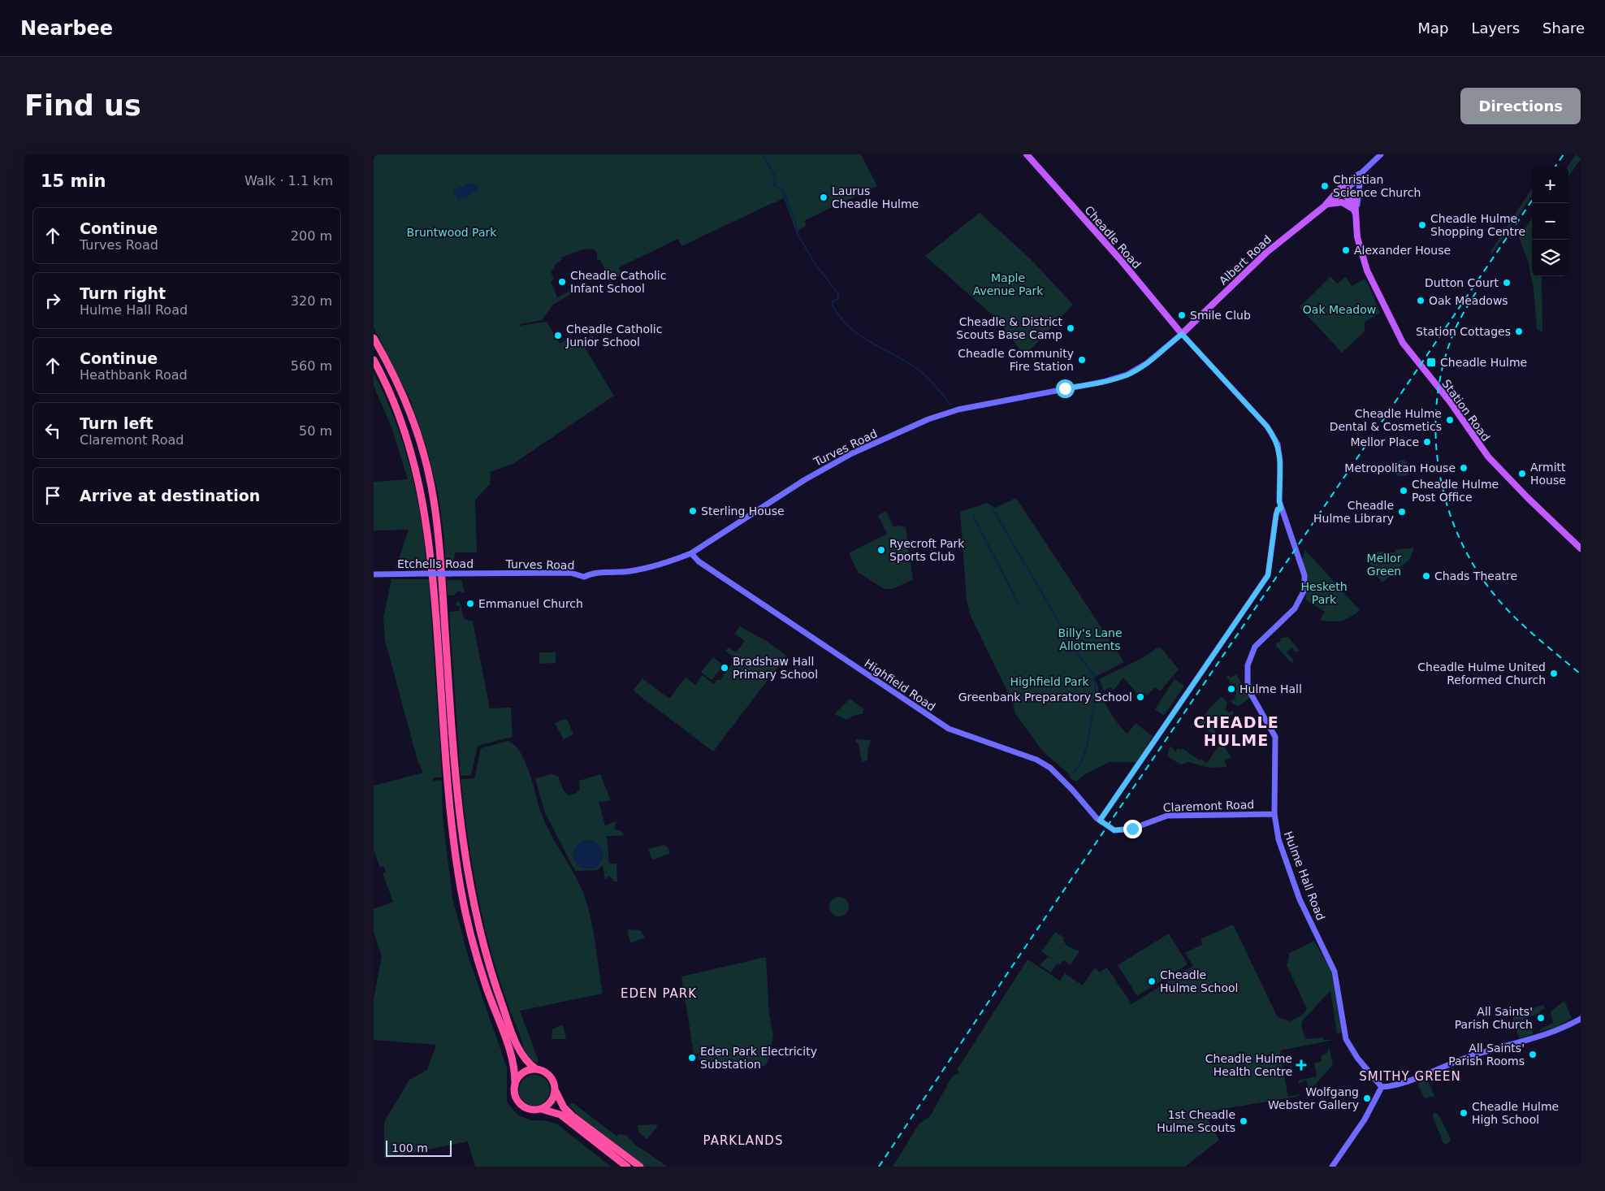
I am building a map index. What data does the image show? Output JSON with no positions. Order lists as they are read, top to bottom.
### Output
{
  "streets": {
    "main road": ["Cheadle Road", "Albert Road", "Station Road"],
    "street": [
      "Turves Road",
      "Etchells Road",
      "Highfield Road",
      "Claremont Road",
      "Hulme Hall Road"
    ]
  },
  "crossings": [
    ["Cheadle Road", "Albert Road"],
    ["Cheadle Road", "Turves Road"],
    ["Cheadle Road", "Hulme Hall Road"],
    ["Albert Road", "Station Road"],
    ["Albert Road", "Turves Road"],
    ["Albert Road", "Hulme Hall Road"],
    ["Turves Road", "Etchells Road"],
    ["Turves Road", "Highfield Road"],
    ["Turves Road", "Hulme Hall Road"],
    ["Highfield Road", "Claremont Road"],
    ["Claremont Road", "Hulme Hall Road"]
  ],
  "districts": [
    "CHEADLE HULME",
    "EDEN PARK",
    "SMITHY GREEN",
    "PARKLANDS"
  ],
  "parks": [
    "Bruntwood Park",
    "Maple Avenue Park",
    "Oak Meadow",
    "Mellor Green",
    "Hesketh Park",
    "Billy's Lane Allotments",
    "Highfield Park"
  ],
  "places": {
    "other": [
      "Christian Science Church",
      "Laurus Cheadle Hulme",
      "Cheadle Hulme Shopping Centre",
      "Alexander House",
      "Cheadle Catholic Infant School",
      "Dutton Court",
      "Oak Meadows",
      "Smile Club",
      "Cheadle & District Scouts Base Camp",
      "Station Cottages",
      "Cheadle Catholic Junior School",
      "Cheadle Community Fire Station",
      "Cheadle Hulme Dental & Cosmetics",
      "Mellor Place",
      "Metropolitan House",
      "Armitt House",
      "Cheadle Hulme Post Office",
      "Sterling House",
      "Cheadle Hulme Library",
      "Ryecroft Park Sports Club",
      "Chads Theatre",
      "Emmanuel Church",
      "Bradshaw Hall Primary School",
      "Cheadle Hulme United Reformed Church",
      "Hulme Hall",
      "Greenbank Preparatory School",
      "Cheadle Hulme School",
      "All Saints' Parish Church",
      "All Saints' Parish Rooms",
      "Eden Park Electricity Substation",
      "Wolfgang Webster Gallery",
      "Cheadle Hulme High School",
      "1st Cheadle Hulme Scouts"
    ],
    "transit": ["Cheadle Hulme"],
    "health": ["Cheadle Hulme Health Centre"]
  },
  "scale_bar": "100 m",
  "page": {
    "header": "Nearbee",
    "nav": ["Map", "Layers", "Share"],
    "buttons": "Directions",
    "title": "Find us",
    "heading": ["15 min", "Walk · 1.1 km"],
    "map_buttons": ["+", "−"],
    "list": [
      ["Continue", "Turves Road", "200 m"],
      ["Turn right", "Hulme Hall Road", "320 m"],
      ["Continue", "Heathbank Road", "560 m"],
      ["Turn left", "Claremont Road", "50 m"],
      "Arrive at destination"
    ],
    "scale": "100 m"
  }
}
